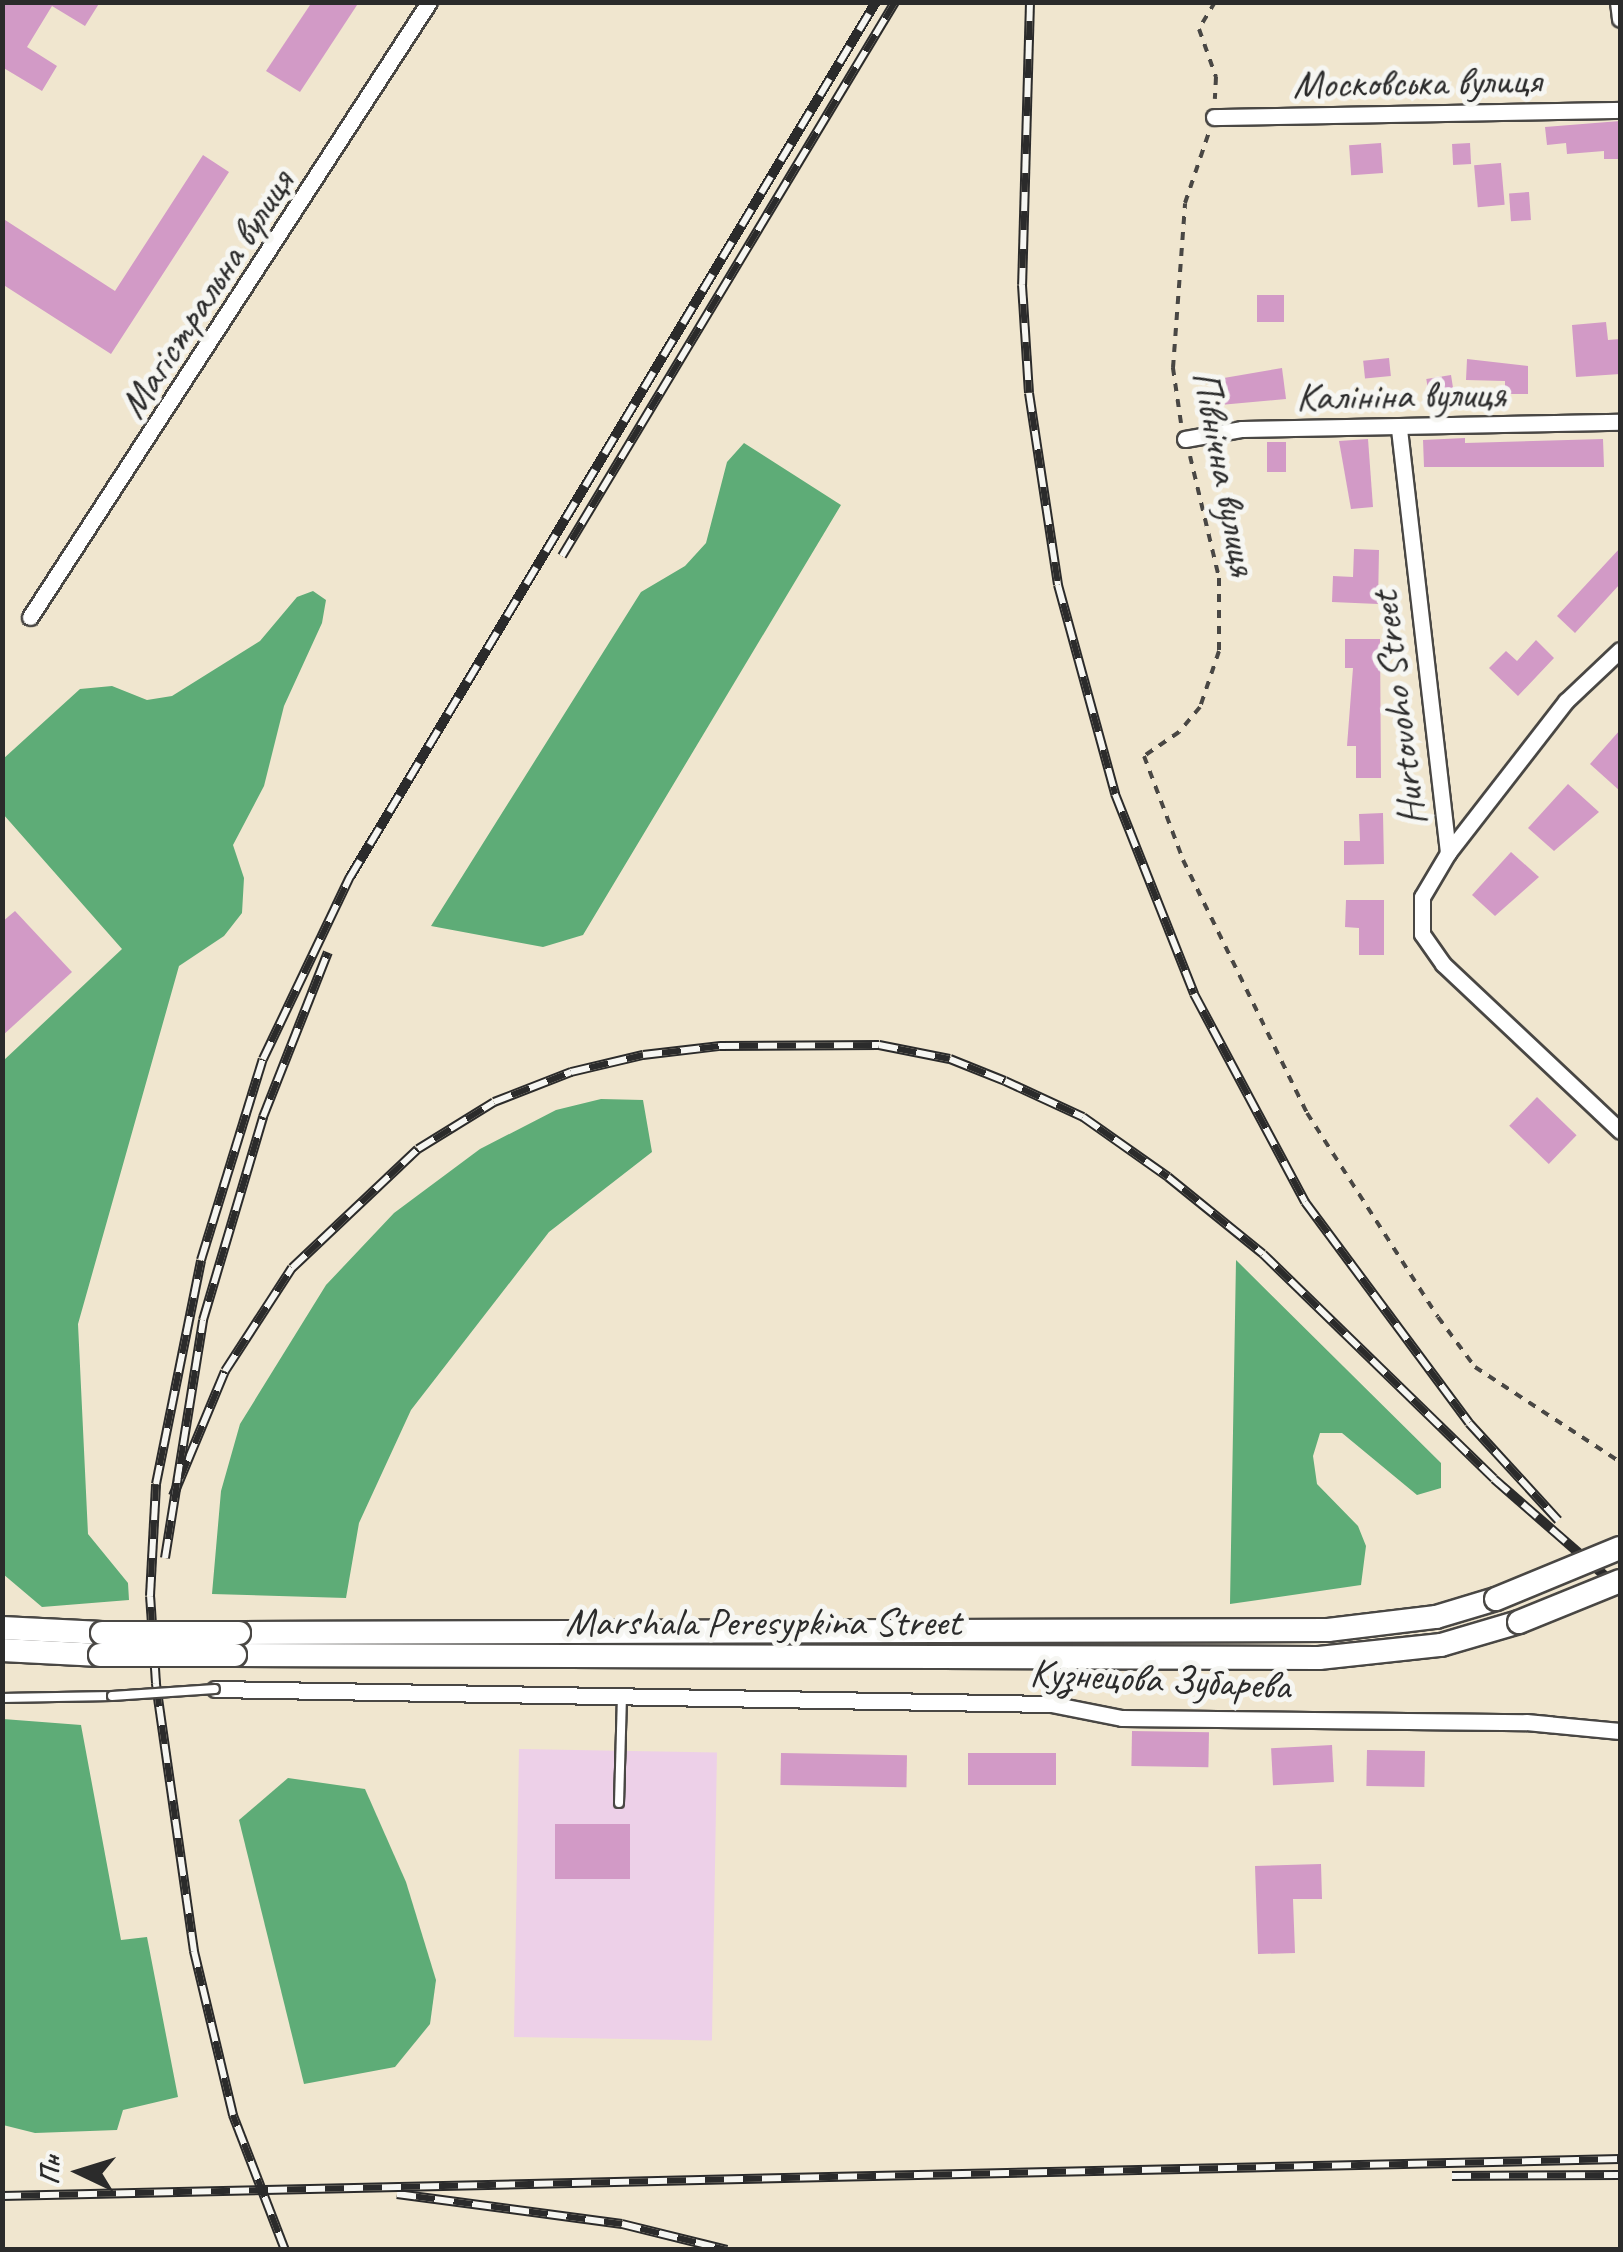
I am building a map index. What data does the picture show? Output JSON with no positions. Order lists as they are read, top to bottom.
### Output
{
  "streets": {
    "main road": ["Marshala Peresypkina Street"],
    "street": [
      "Московська вулиця",
      "Магістральна вулиця",
      "Калініна вулиця",
      "Hurtovoho Street",
      "Кузнецова Зубарева"
    ],
    "path": ["Північна вулиця"]
  },
  "crossings": [
    ["Московська вулиця", "Північна вулиця"],
    ["Калініна вулиця", "Північна вулиця"],
    ["Калініна вулиця", "Hurtovoho Street"]
  ],
  "north": "left"
}
